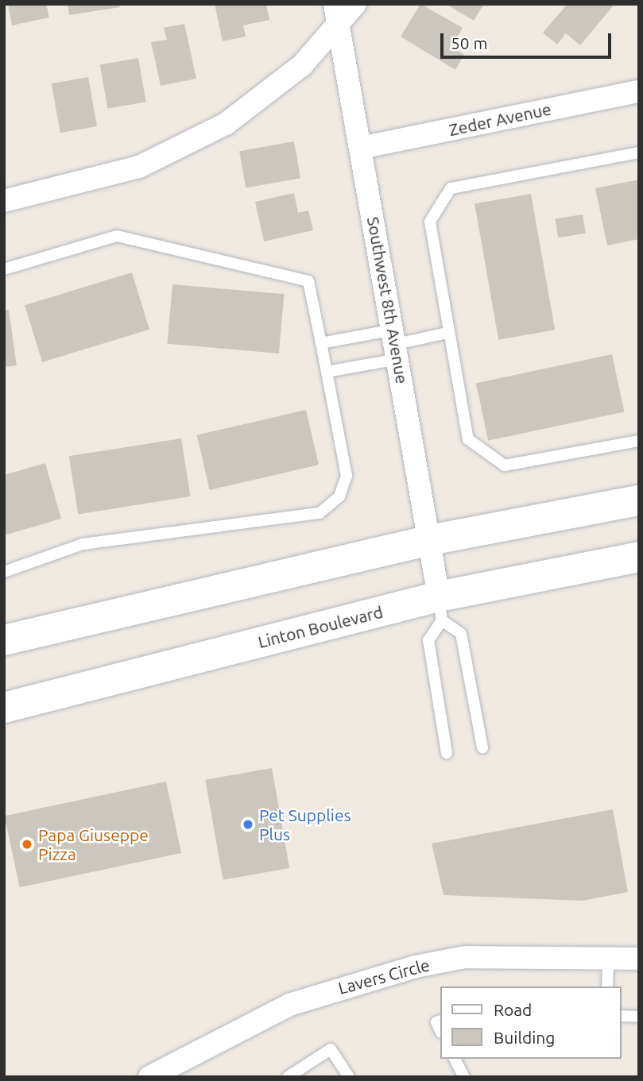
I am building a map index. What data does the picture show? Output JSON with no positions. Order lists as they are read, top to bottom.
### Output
{
  "streets": {
    "main road": ["Linton Boulevard"],
    "street": ["Zeder Avenue", "Southwest 8th Avenue", "Lavers Circle"]
  },
  "crossings": [
    ["Zeder Avenue", "Southwest 8th Avenue"],
    ["Southwest 8th Avenue", "Linton Boulevard"]
  ],
  "places": ["Pet Supplies Plus", "Papa Giuseppe Pizza"],
  "legend": ["Road", "Building"],
  "scale_bar": "50 m"
}
